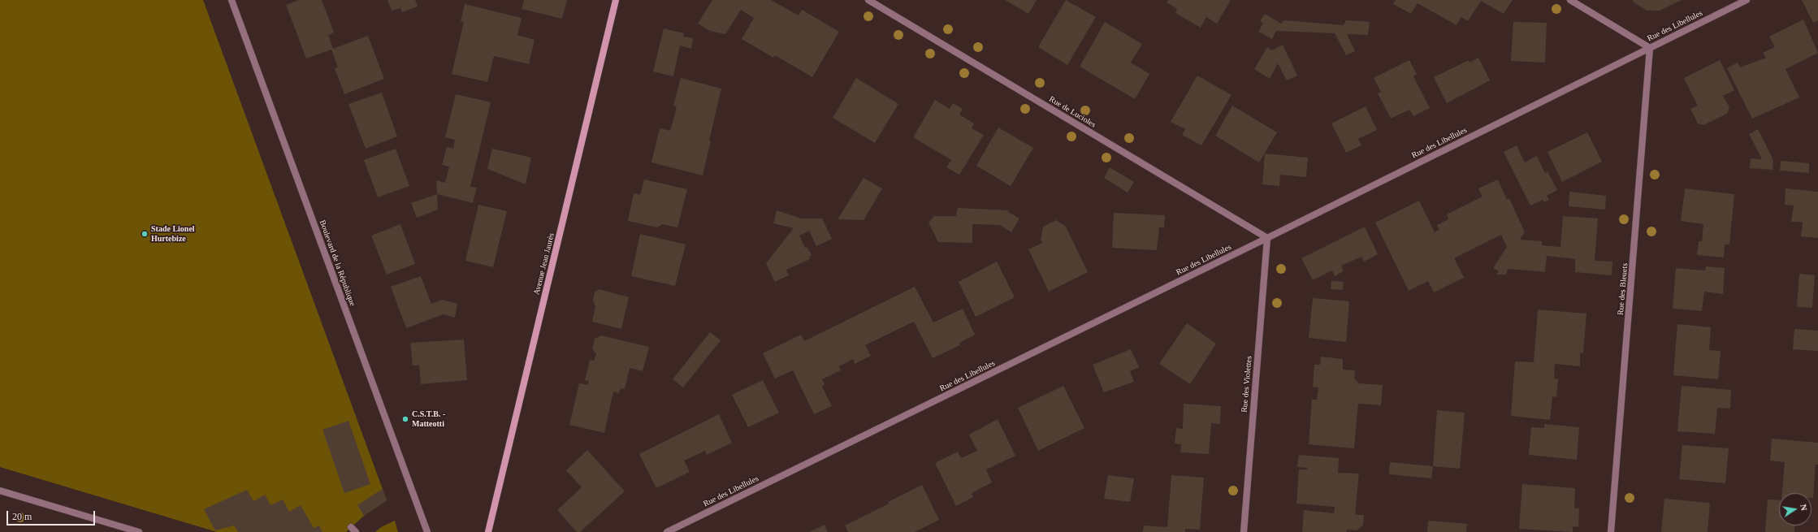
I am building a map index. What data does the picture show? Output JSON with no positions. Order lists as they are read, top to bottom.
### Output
{
  "streets": {
    "main road": ["Avenue Jean Jaurès"],
    "street": [
      "Rue des Libellules",
      "Rue de Lucioles",
      "Boulevard de la République",
      "Rue des Bleuets",
      "Rue des Violettes"
    ]
  },
  "crossings": [
    ["Rue des Libellules", "Rue de Lucioles"],
    ["Rue des Libellules", "Rue des Bleuets"],
    ["Rue des Libellules", "Rue des Violettes"],
    ["Rue de Lucioles", "Rue des Violettes"]
  ],
  "places": ["Stade Lionel Hurtebize", "C.S.T.B. - Matteotti"],
  "scale_bar": "20 m",
  "north": "right"
}
